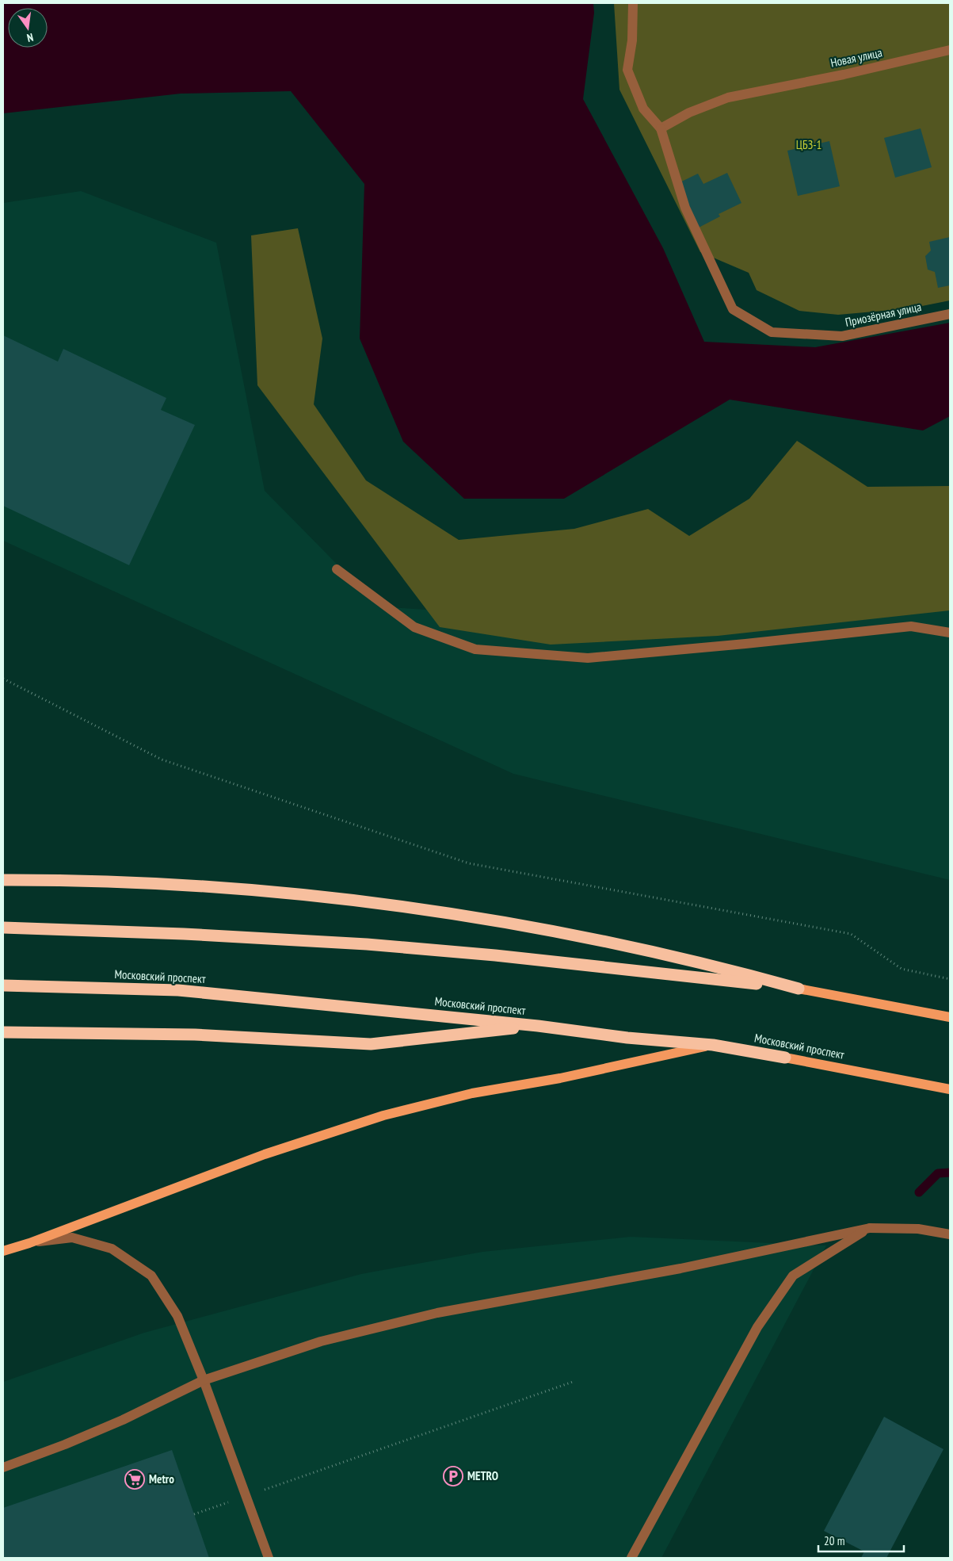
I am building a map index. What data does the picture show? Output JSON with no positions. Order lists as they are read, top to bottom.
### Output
{
  "streets": {
    "highway": ["Московский проспект"],
    "street": ["Новая улица", "Приозёрная улица"]
  },
  "crossings": [
    ["Новая улица", "Приозёрная улица"]
  ],
  "parks": ["ЦБЗ-1"],
  "places": {
    "parking": ["METRO"],
    "supermarket": ["Metro"]
  },
  "scale_bar": "20 m",
  "north": "bottom"
}
